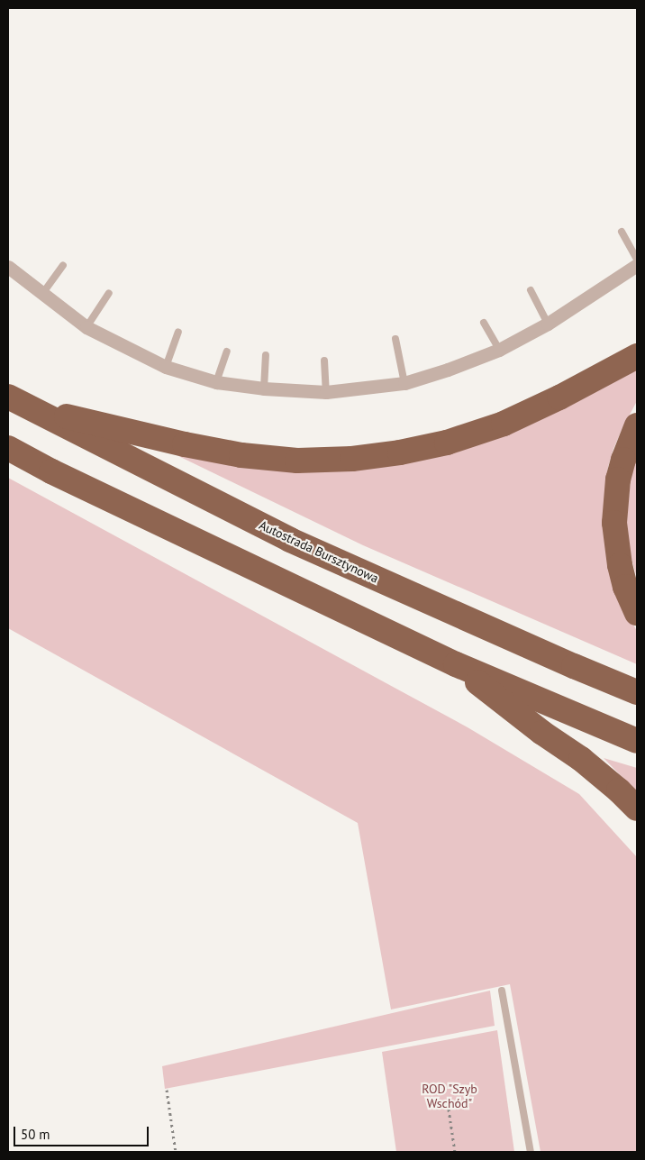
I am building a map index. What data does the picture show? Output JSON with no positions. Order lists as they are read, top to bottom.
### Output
{
  "streets": {
    "highway": ["Autostrada Bursztynowa"]
  },
  "parks": ["ROD \"Szyb Wschód\""],
  "scale_bar": "50 m"
}
